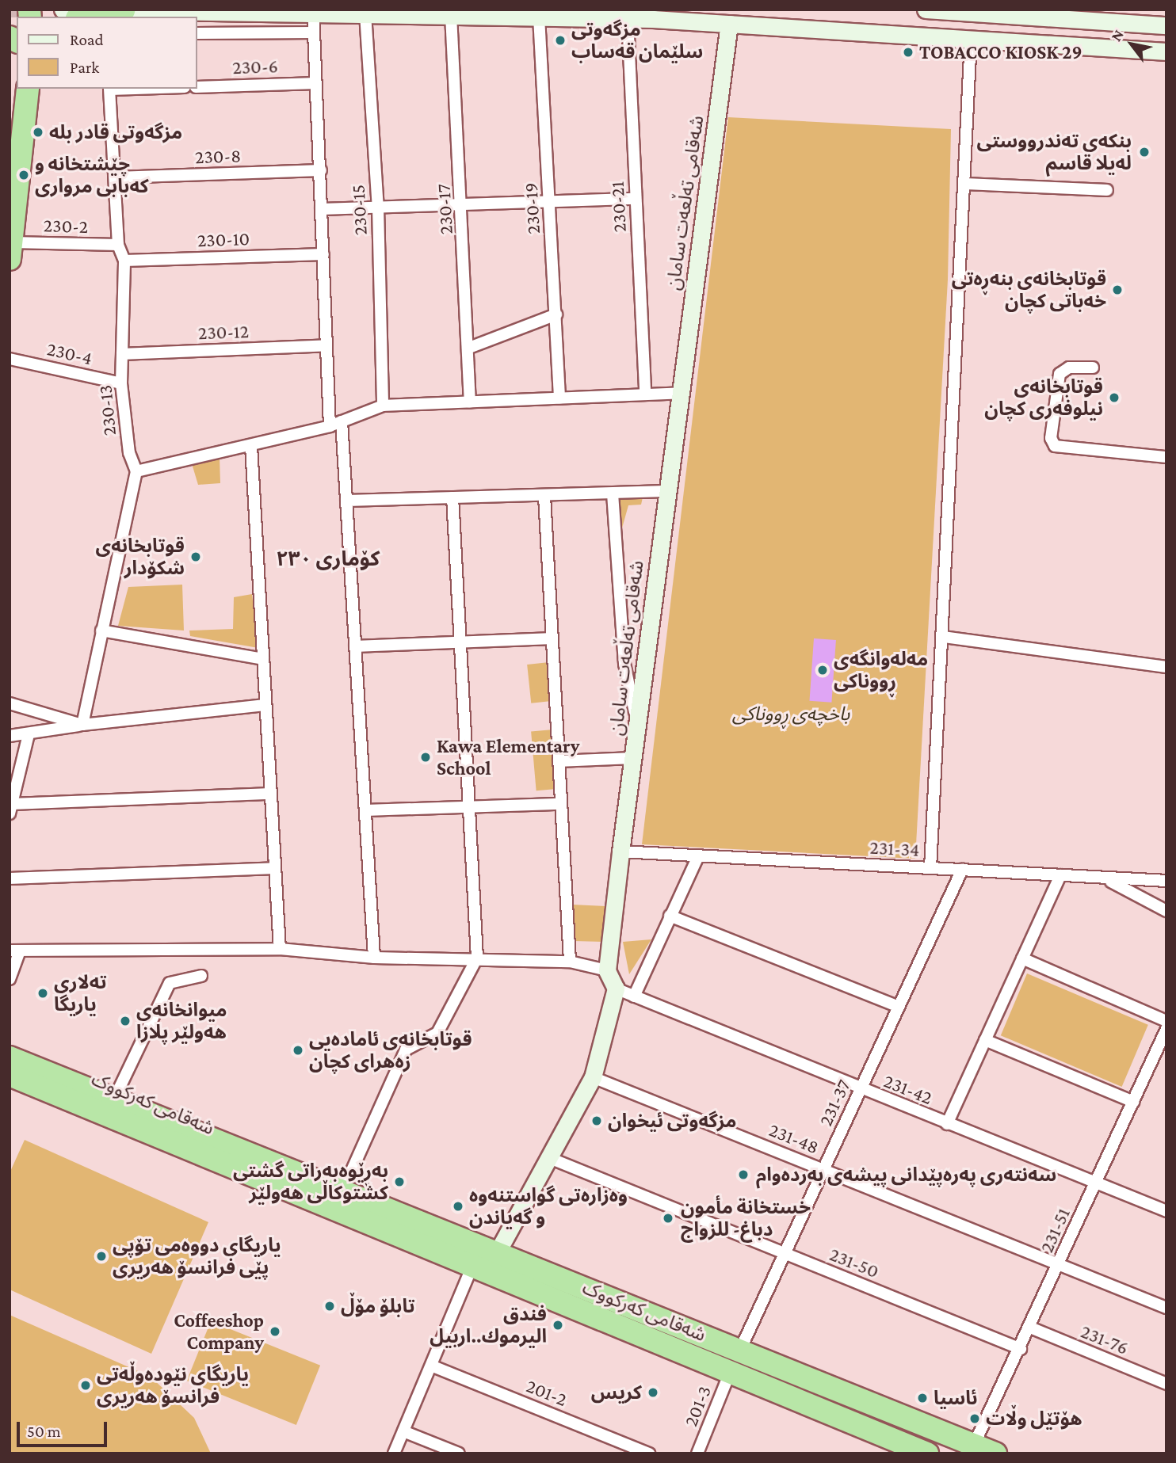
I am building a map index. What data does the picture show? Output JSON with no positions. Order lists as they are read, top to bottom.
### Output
{
  "streets": {
    "highway": ["شەقامی کەرکووک"],
    "main road": ["شەقامی تەڵعەت سامان"],
    "street": [
      "230-6",
      "230-8",
      "230-21",
      "230-19",
      "230-17",
      "230-15",
      "230-2",
      "230-10",
      "230-12",
      "230-4",
      "230-13",
      "231-34",
      "231-42",
      "231-37",
      "231-48",
      "231-51",
      "231-50",
      "231-76",
      "201-2",
      "201-3"
    ]
  },
  "crossings": [
    ["230-8", "230-13"],
    ["شەقامی تەڵعەت سامان", "231-34"],
    ["230-2", "230-13"],
    ["230-10", "230-13"],
    ["230-12", "230-13"],
    ["230-4", "230-13"],
    ["231-34", "231-37"],
    ["231-42", "231-37"],
    ["231-42", "231-51"],
    ["231-37", "شەقامی کەرکووک"],
    ["231-37", "231-48"],
    ["231-37", "231-50"],
    ["شەقامی کەرکووک", "231-51"],
    ["شەقامی کەرکووک", "201-3"],
    ["231-48", "231-51"],
    ["231-51", "231-50"],
    ["231-51", "231-76"]
  ],
  "districts": ["کۆماری ٢٣٠"],
  "parks": ["باخچەی ڕووناکی"],
  "places": [
    "مزگەوتی سلێمان قەساب",
    "TOBACCO KIOSK 29",
    "مزگەوتی قادر بلە",
    "بنکەی تەندرووستی لەیلا قاسم",
    "چێشتخانە و کەبابی مرواری",
    "قوتابخانەی بنەڕەتی خەباتی کچان",
    "قوتابخانەی نیلوفەری کچان",
    "قوتابخانەی شكۆدار",
    "مەلەوانگەی ڕووناکی",
    "Kawa Elementary School",
    "تەلاری یاریگا",
    "میوانخانەی هەولێر پلازا",
    "قوتابخانەی ئامادەیی زەهرای کچان",
    "مزگەوتی ئیخوان",
    "سەنتەری پەرەپێدانی پیشەی بەردەوام",
    "بەڕێوەبەراتی گشتی کشتوکاڵی هەولێر",
    "وەزارەتی گواستنەوە و گەیاندن",
    "خستخانة مأمون دباغ- للزواج",
    "یاریگای دووەمی تۆپی پێی فرانسۆ هەریری",
    "تابلۆ مۆڵ",
    "فندق اليرموك..اربيل",
    "Coffeeshop Company",
    "یاریگای نێودەوڵەتی فرانسۆ هەریری",
    "كريس",
    "ئاسیا",
    "هۆتێل وڵات"
  ],
  "legend": ["Road", "Park"],
  "scale_bar": "50 m",
  "north": "top left"
}
